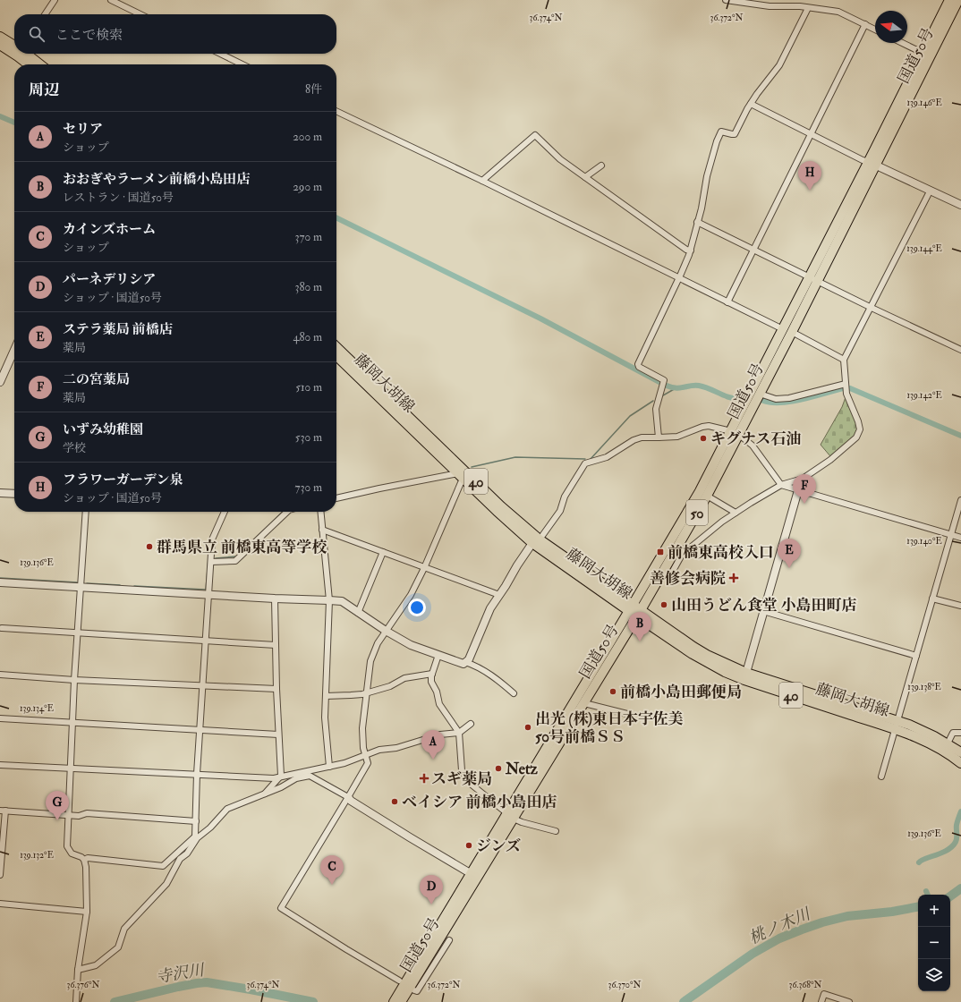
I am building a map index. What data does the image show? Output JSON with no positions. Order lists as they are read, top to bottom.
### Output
{
  "streets": {
    "main road": [
      "国道50号",
      "藤岡大胡線",
      "40",
      "50"
    ]
  },
  "crossings": [
    ["国道50号", "藤岡大胡線"]
  ],
  "water": ["桃ノ木川", "寺沢川"],
  "places": {
    "other": [
      "キグナス石油",
      "群馬県立 前橋東高等学校",
      "山田うどん食堂 小島田町店",
      "前橋小島田郵便局",
      "出光 (株)東日本宇佐美 50号前橋ＳＳ",
      "Netz",
      "ベイシア 前橋小島田店",
      "ジンズ"
    ],
    "transit": ["前橋東高校入口"],
    "health": ["善修会病院", "スギ薬局"]
  },
  "north": "left",
  "page": {
    "search": "ここで検索",
    "heading": ["周辺", "8件"],
    "list": [
      {
        "mark": "A",
        "name": "セリア",
        "note": "ショップ",
        "value": "200 m"
      },
      {
        "mark": "B",
        "name": "おおぎやラーメン前橋小島田店",
        "note": "レストラン · 国道50号",
        "value": "290 m"
      },
      {
        "mark": "C",
        "name": "カインズホーム",
        "note": "ショップ",
        "value": "370 m"
      },
      {
        "mark": "D",
        "name": "パーネデリシア",
        "note": "ショップ · 国道50号",
        "value": "380 m"
      },
      {
        "mark": "E",
        "name": "ステラ薬局 前橋店",
        "note": "薬局",
        "value": "480 m"
      },
      {
        "mark": "F",
        "name": "二の宮薬局",
        "note": "薬局",
        "value": "510 m"
      },
      {
        "mark": "G",
        "name": "いずみ幼稚園",
        "note": "学校",
        "value": "530 m"
      },
      {
        "mark": "H",
        "name": "フラワーガーデン泉",
        "note": "ショップ · 国道50号",
        "value": "730 m"
      }
    ],
    "pins": [
      "H",
      "F",
      "E",
      "B",
      "A",
      "G",
      "C",
      "D"
    ],
    "map_buttons": ["+", "−"]
  },
  "coordinates": [
    "36.374°N",
    "36.372°N",
    "139.146°E",
    "139.144°E",
    "139.142°E",
    "139.140°E",
    "139.136°E",
    "139.138°E",
    "139.134°E",
    "139.132°E",
    "36.376°N",
    "36.370°N",
    "36.368°N"
  ]
}
